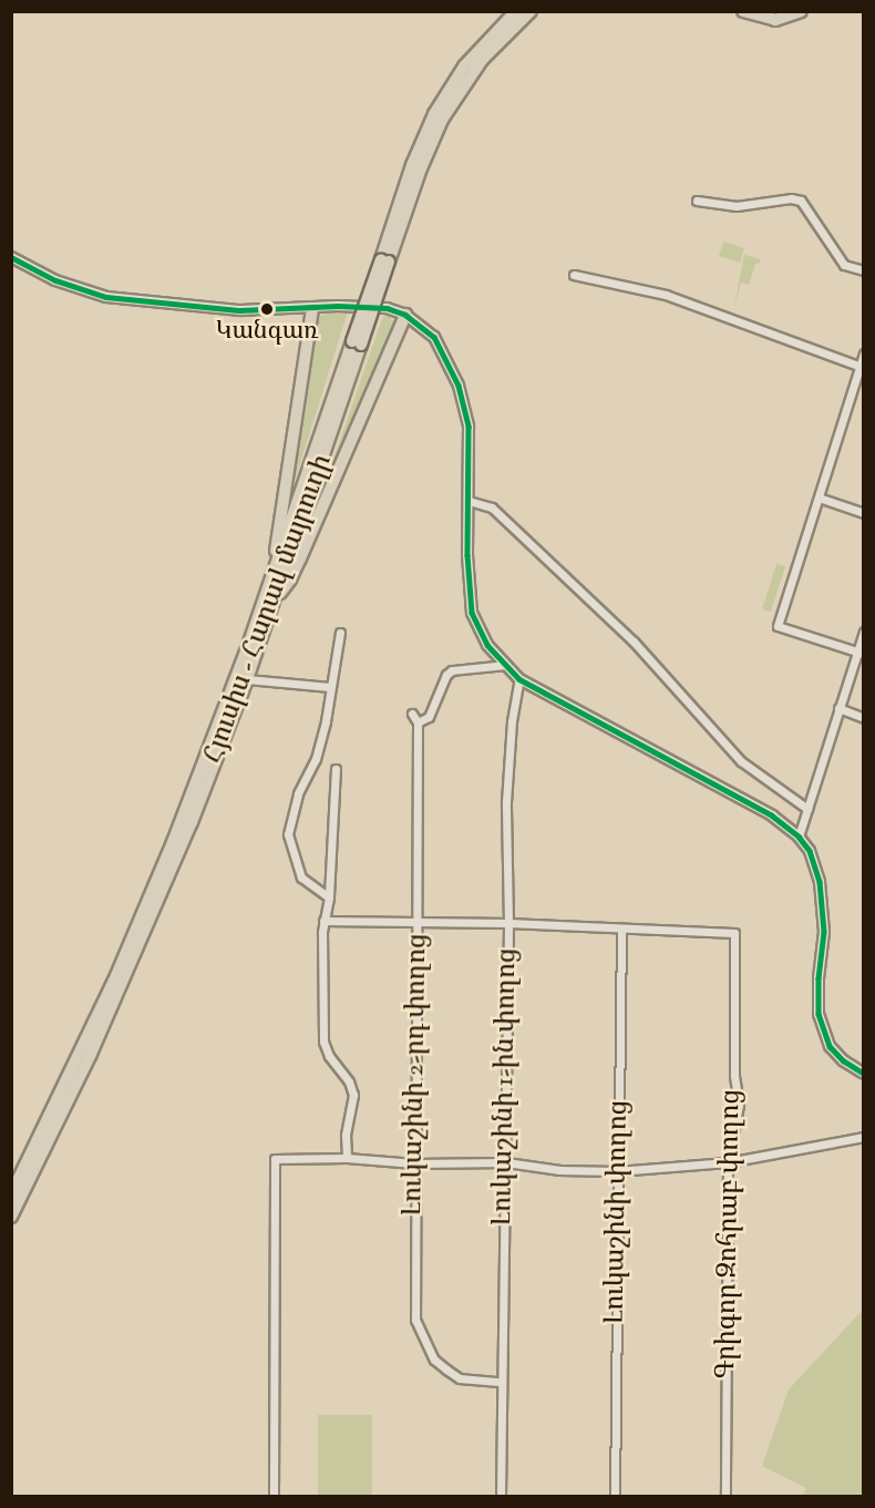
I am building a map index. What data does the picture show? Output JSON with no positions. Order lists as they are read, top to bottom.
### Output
{
  "streets": {
    "highway": ["Հյուսիս - Հարավ մայրուղի"],
    "street": [
      "Լուկաշինի 2-րդ փողոց",
      "Լուկաշինի 1-ին փողոց",
      "Լուկաշինի փողոց",
      "Գրիգոր Զոհրաբ փողոց"
    ]
  },
  "crossings": [
    ["Լուկաշինի 2-րդ փողոց", "Լուկաշինի 1-ին փողոց"],
    ["Լուկաշինի փողոց", "Գրիգոր Զոհրաբ փողոց"]
  ],
  "places": ["Կանգառ"]
}
